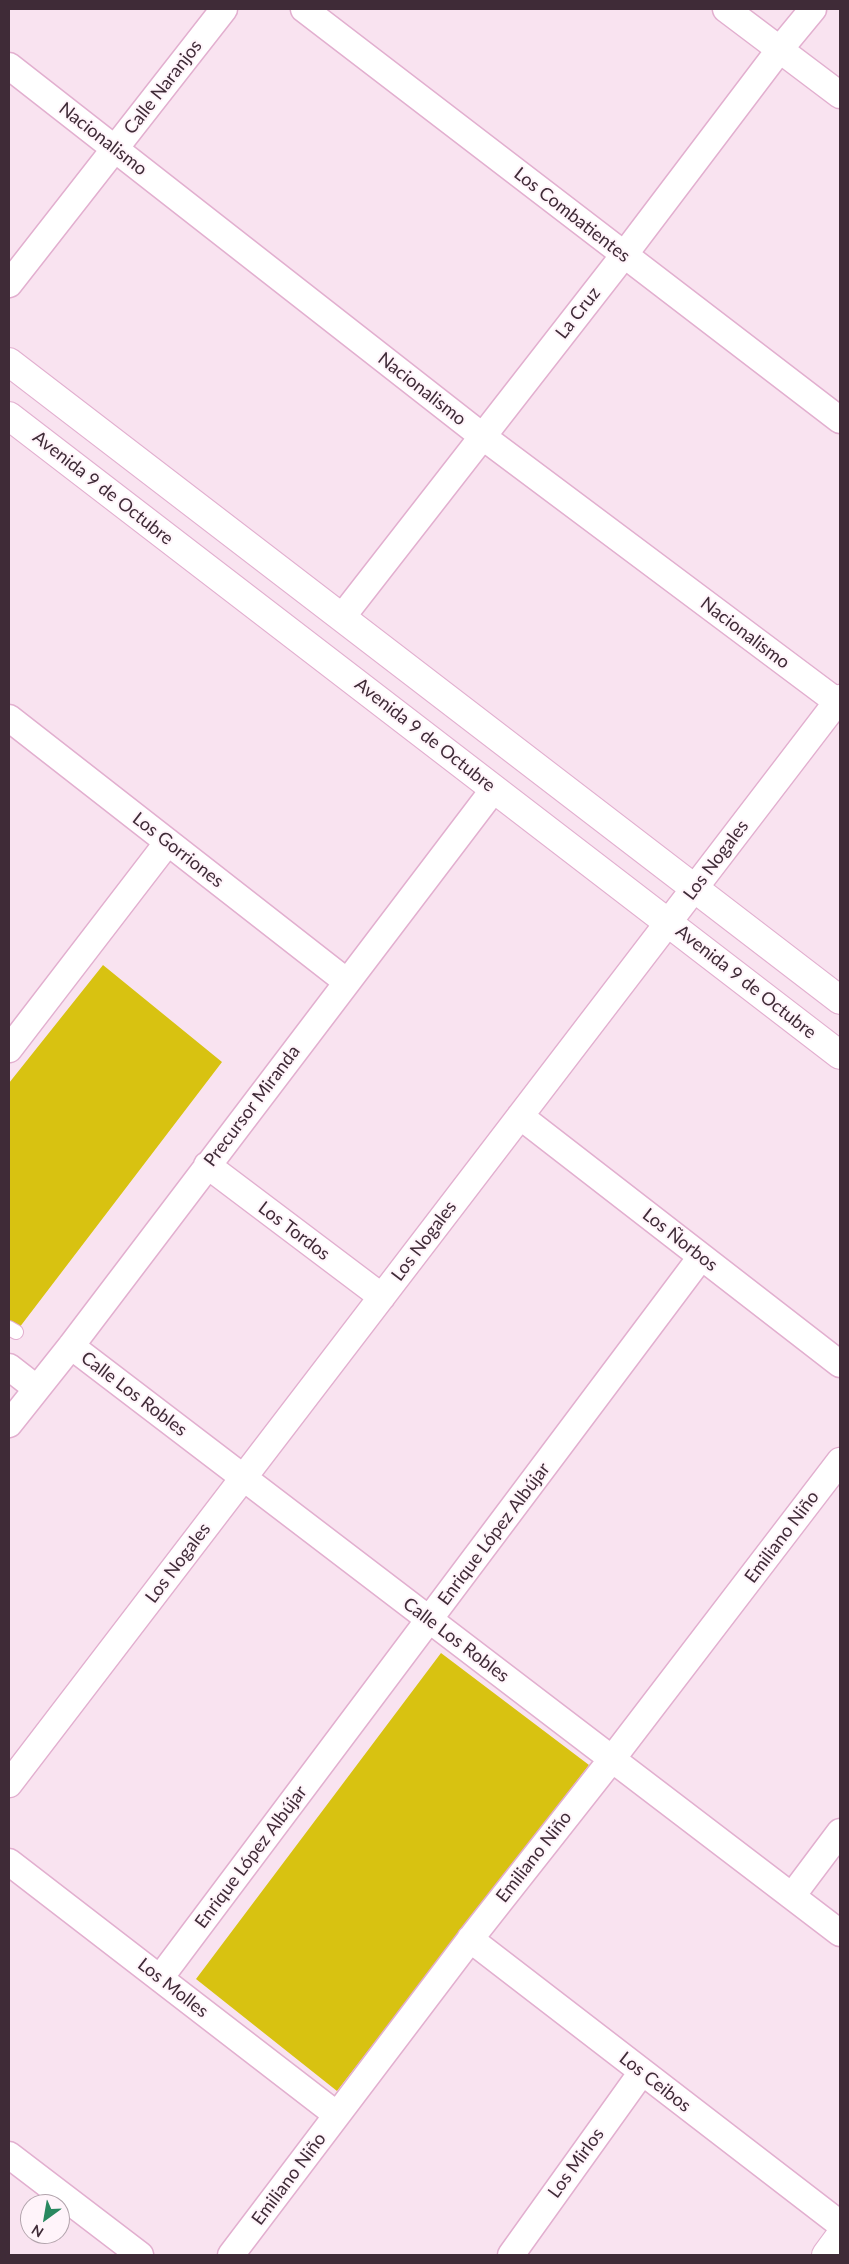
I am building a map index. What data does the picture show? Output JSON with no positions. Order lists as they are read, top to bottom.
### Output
{
  "streets": {
    "street": [
      "Calle Naranjos",
      "Nacionalismo",
      "Los Combatientes",
      "La Cruz",
      "Avenida 9 de Octubre",
      "Los Gorriones",
      "Los Nogales",
      "Precursor Miranda",
      "Los Tordos",
      "Los Ñorbos",
      "Calle Los Robles",
      "Enrique López Albújar",
      "Emiliano Niño",
      "Los Molles",
      "Los Ceibos",
      "Los Mirlos"
    ]
  },
  "crossings": [
    ["Calle Naranjos", "Nacionalismo"],
    ["Nacionalismo", "La Cruz"],
    ["Nacionalismo", "Los Nogales"],
    ["Los Combatientes", "La Cruz"],
    ["Avenida 9 de Octubre", "Los Nogales"],
    ["Avenida 9 de Octubre", "Precursor Miranda"],
    ["Los Gorriones", "Precursor Miranda"],
    ["Los Nogales", "Los Tordos"],
    ["Los Nogales", "Los Ñorbos"],
    ["Los Nogales", "Calle Los Robles"],
    ["Precursor Miranda", "Los Tordos"],
    ["Precursor Miranda", "Calle Los Robles"],
    ["Los Ñorbos", "Enrique López Albújar"],
    ["Calle Los Robles", "Enrique López Albújar"],
    ["Calle Los Robles", "Emiliano Niño"],
    ["Enrique López Albújar", "Los Molles"],
    ["Emiliano Niño", "Los Molles"],
    ["Emiliano Niño", "Los Ceibos"],
    ["Los Ceibos", "Los Mirlos"]
  ],
  "north": "bottom left"
}
